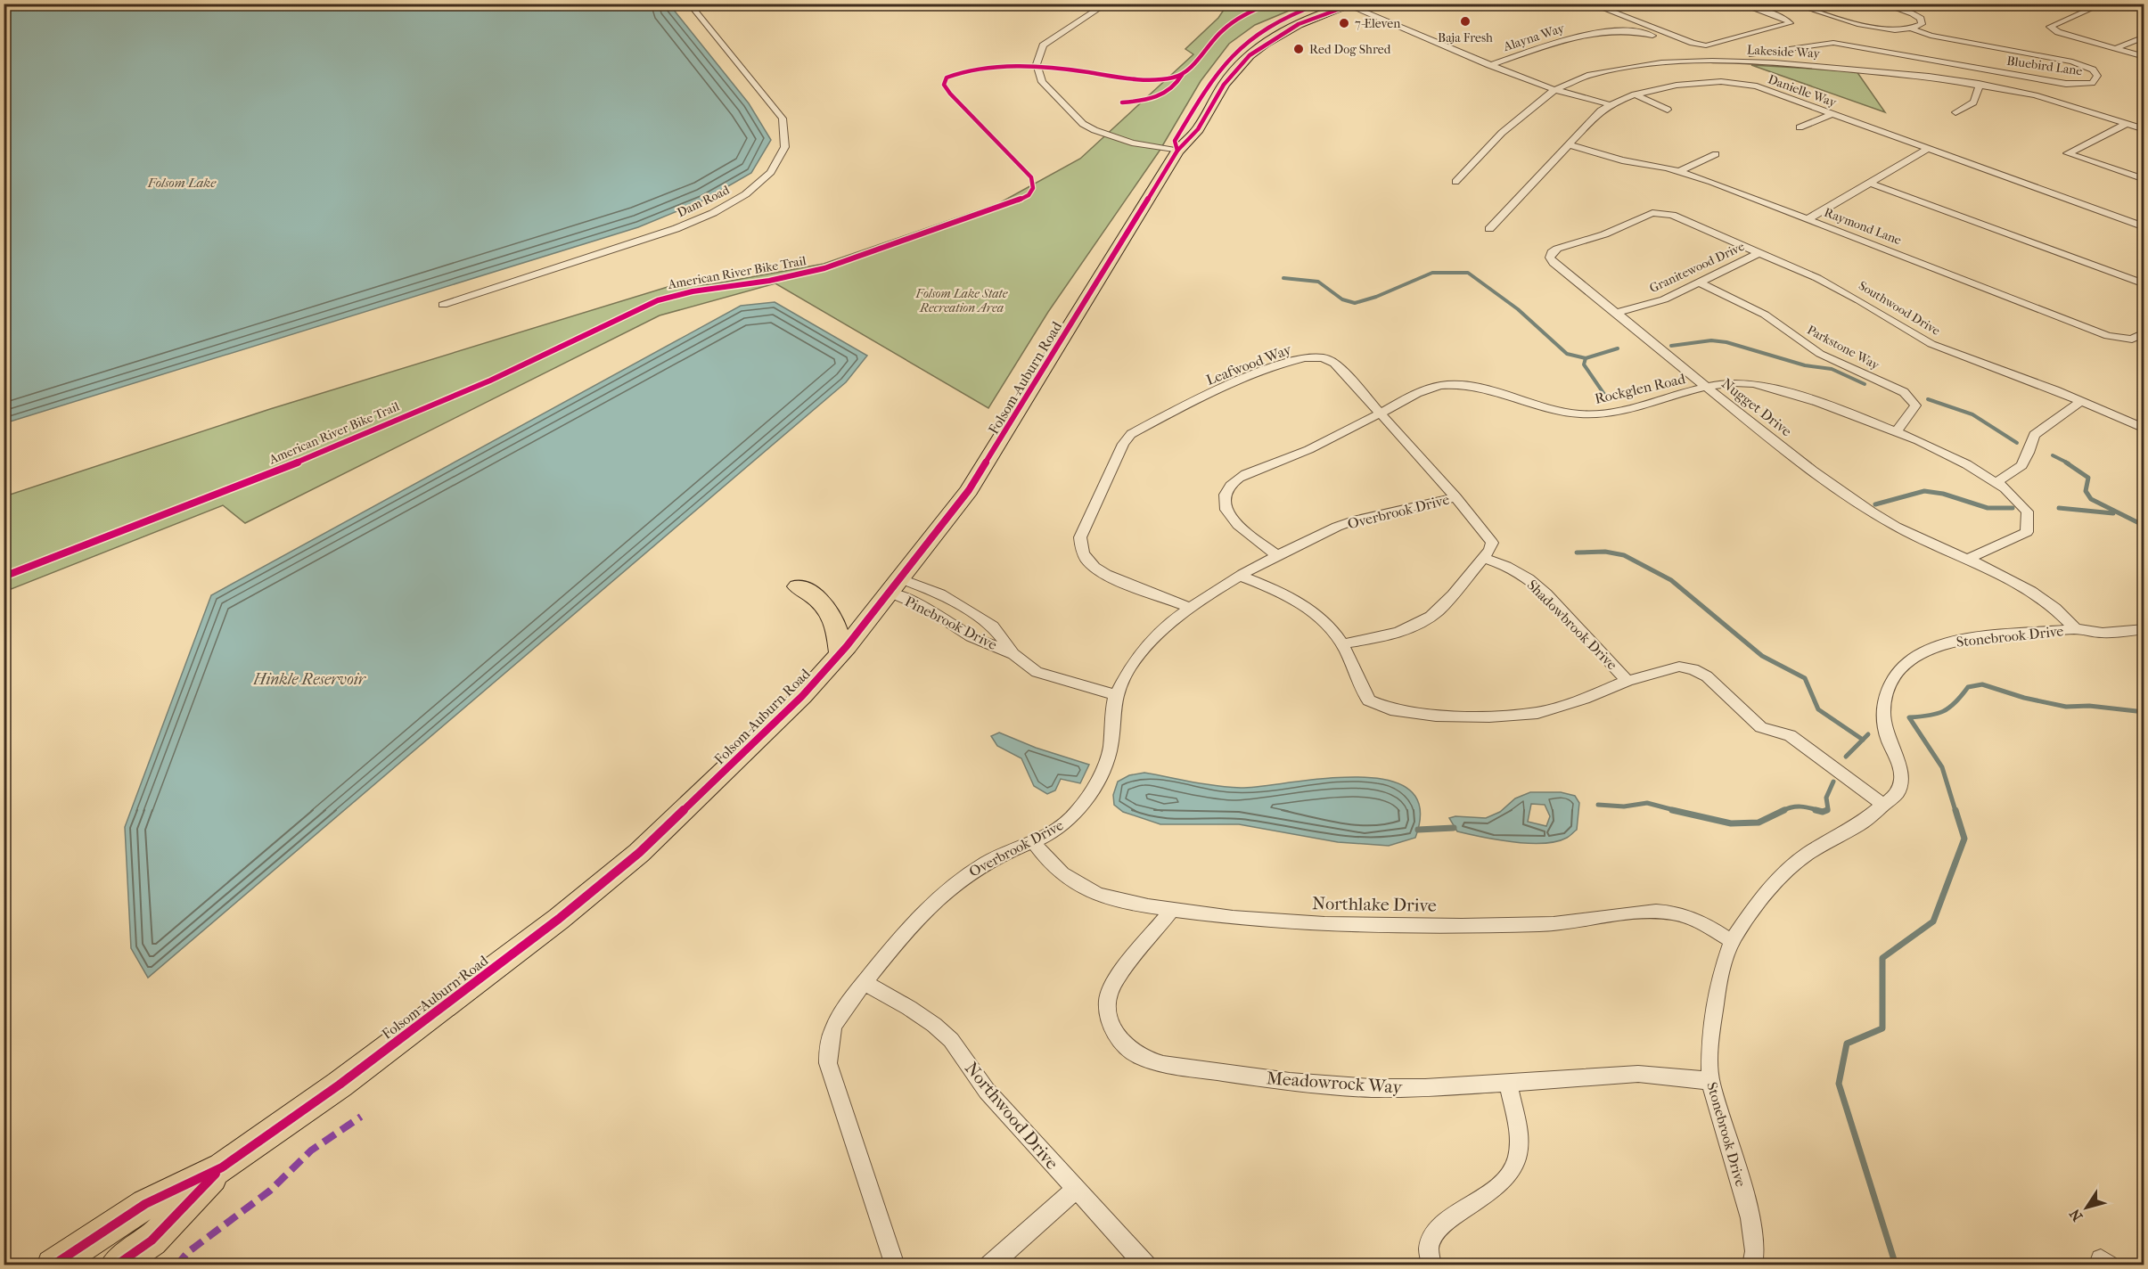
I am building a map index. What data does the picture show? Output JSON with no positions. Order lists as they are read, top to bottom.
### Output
{
  "streets": {
    "main road": ["Folsom-Auburn Road"],
    "street": [
      "Alayna Way",
      "Lakeside Way",
      "Bluebird Lane",
      "Danielle Way",
      "Dam Road",
      "Raymond Lane",
      "Granitewood Drive",
      "Southwood Drive",
      "Parkstone Way",
      "Leafwood Way",
      "Rockglen Road",
      "Nugget Drive",
      "Overbrook Drive",
      "Pinebrook Drive",
      "Shadowbrook Drive",
      "Stonebrook Drive",
      "Northlake Drive",
      "Meadowrock Way",
      "Northwood Drive"
    ],
    "cycle path": ["American River Bike Trail"]
  },
  "crossings": [
    ["Alayna Way", "Lakeside Way"],
    ["Danielle Way", "Raymond Lane"],
    ["Granitewood Drive", "Southwood Drive"],
    ["Granitewood Drive", "Parkstone Way"],
    ["Granitewood Drive", "Nugget Drive"],
    ["Southwood Drive", "Nugget Drive"],
    ["Parkstone Way", "Rockglen Road"],
    ["Leafwood Way", "Rockglen Road"],
    ["Leafwood Way", "Overbrook Drive"],
    ["Leafwood Way", "Shadowbrook Drive"],
    ["Folsom-Auburn Road", "Pinebrook Drive"],
    ["Rockglen Road", "Nugget Drive"],
    ["Rockglen Road", "Overbrook Drive"],
    ["Nugget Drive", "Stonebrook Drive"],
    ["Overbrook Drive", "Pinebrook Drive"],
    ["Overbrook Drive", "Shadowbrook Drive"],
    ["Overbrook Drive", "Northlake Drive"],
    ["Overbrook Drive", "Northwood Drive"],
    ["Stonebrook Drive", "Northlake Drive"],
    ["Stonebrook Drive", "Meadowrock Way"],
    ["Northlake Drive", "Meadowrock Way"]
  ],
  "water": ["Folsom Lake", "Hinkle Reservoir"],
  "parks": ["Folsom Lake State Recreation Area"],
  "places": ["Baja Fresh", "7-Eleven", "Red Dog Shred"],
  "north": "bottom left"
}
